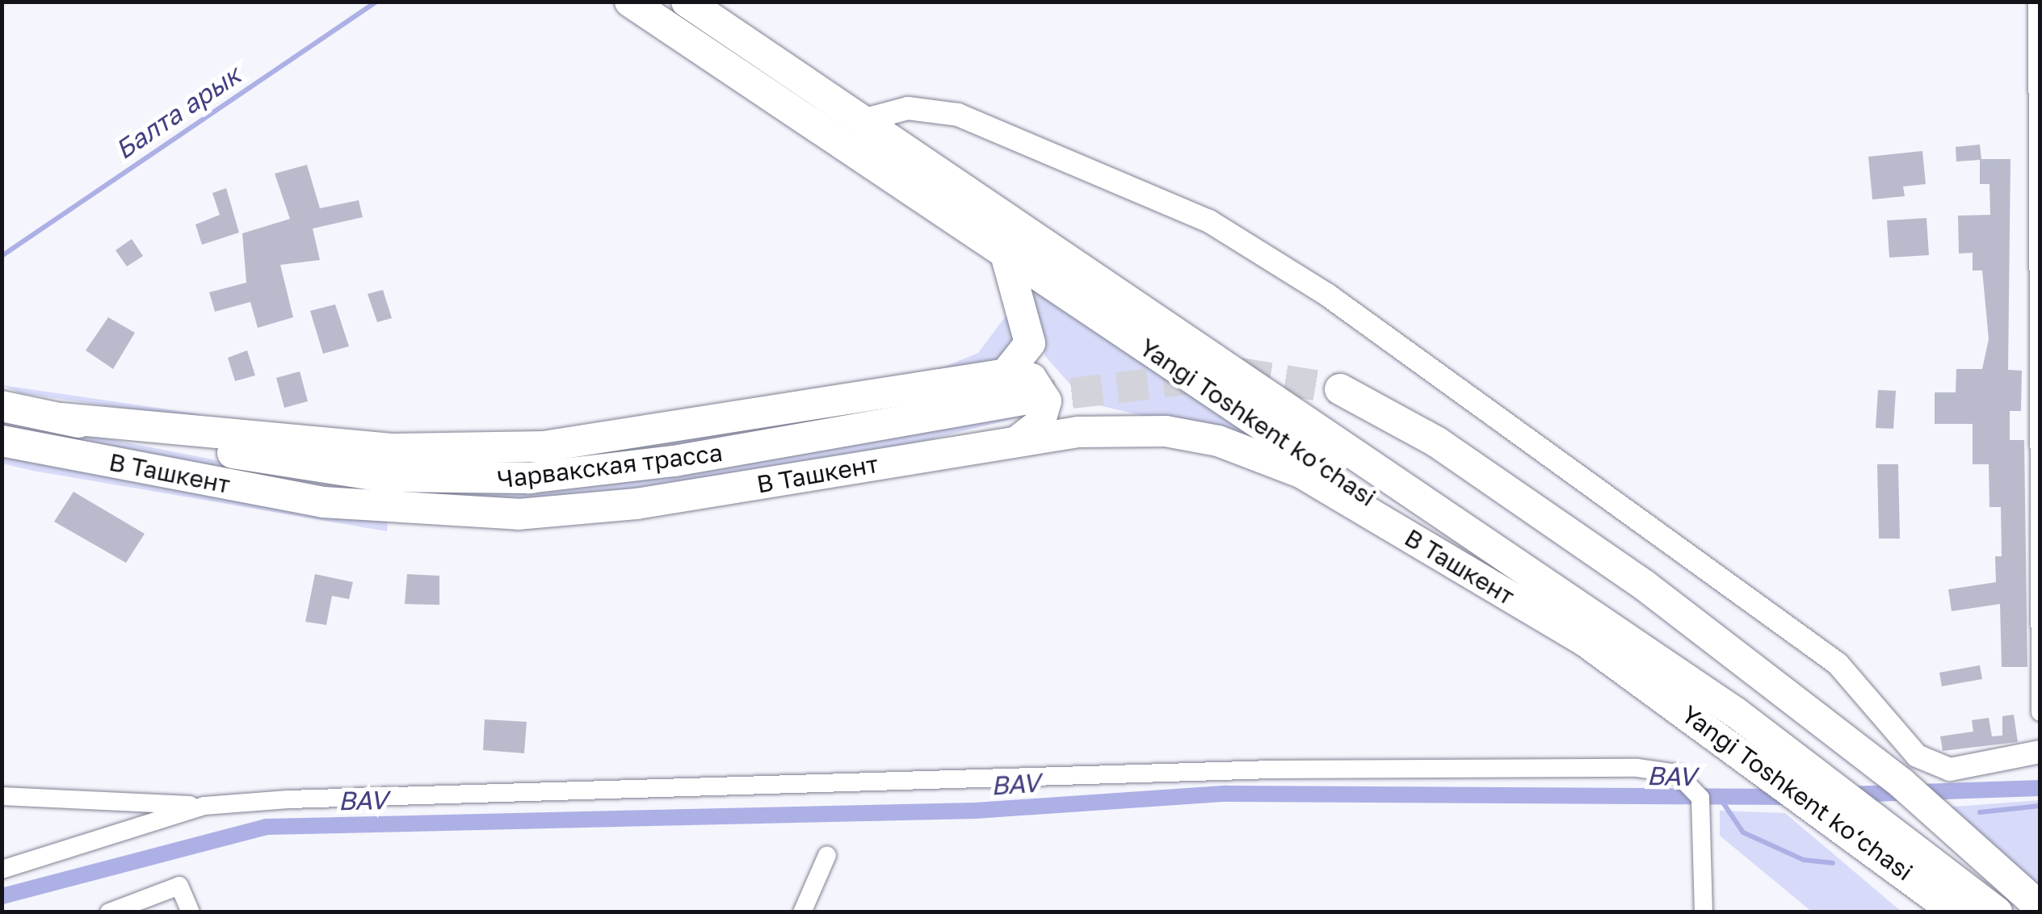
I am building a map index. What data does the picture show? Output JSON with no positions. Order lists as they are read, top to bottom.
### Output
{
  "streets": {
    "highway": ["Yangi Toshkent ko‘chasi", "Чарвакская трасса", "В Ташкент"]
  },
  "crossings": [
    ["Yangi Toshkent ko‘chasi", "В Ташкент"]
  ],
  "water": ["Балта арык", "BAV"]
}
